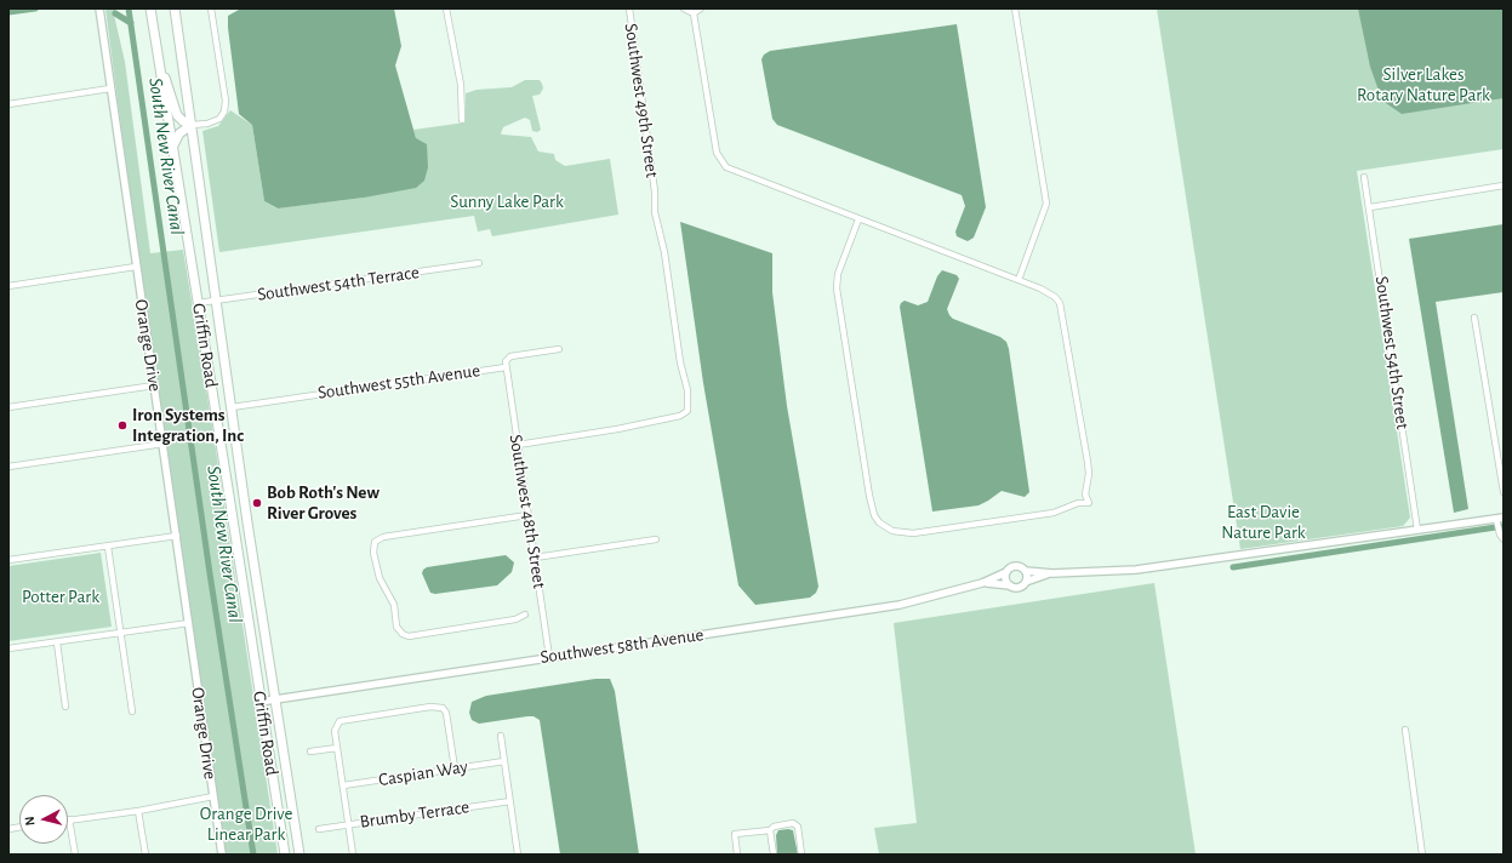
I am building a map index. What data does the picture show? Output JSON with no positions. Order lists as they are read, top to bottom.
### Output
{
  "streets": {
    "main road": ["Griffin Road"],
    "street": [
      "Southwest 49th Street",
      "Southwest 54th Terrace",
      "Orange Drive",
      "Southwest 54th Street",
      "Southwest 55th Avenue",
      "Southwest 48th Street",
      "Southwest 58th Avenue",
      "Caspian Way",
      "Brumby Terrace"
    ]
  },
  "crossings": [
    ["Southwest 49th Street", "Southwest 48th Street"],
    ["Southwest 54th Terrace", "Griffin Road"],
    ["Griffin Road", "Southwest 55th Avenue"],
    ["Griffin Road", "Southwest 58th Avenue"],
    ["Southwest 55th Avenue", "Southwest 48th Street"],
    ["Southwest 48th Street", "Southwest 58th Avenue"]
  ],
  "water": ["South New River Canal"],
  "parks": [
    "Silver Lakes Rotary Nature Park",
    "Sunny Lake Park",
    "East Davie Nature Park",
    "Potter Park",
    "Orange Drive Linear Park"
  ],
  "places": ["Iron Systems Integration, Inc", "Bob Roth's New River Groves"],
  "north": "left"
}
